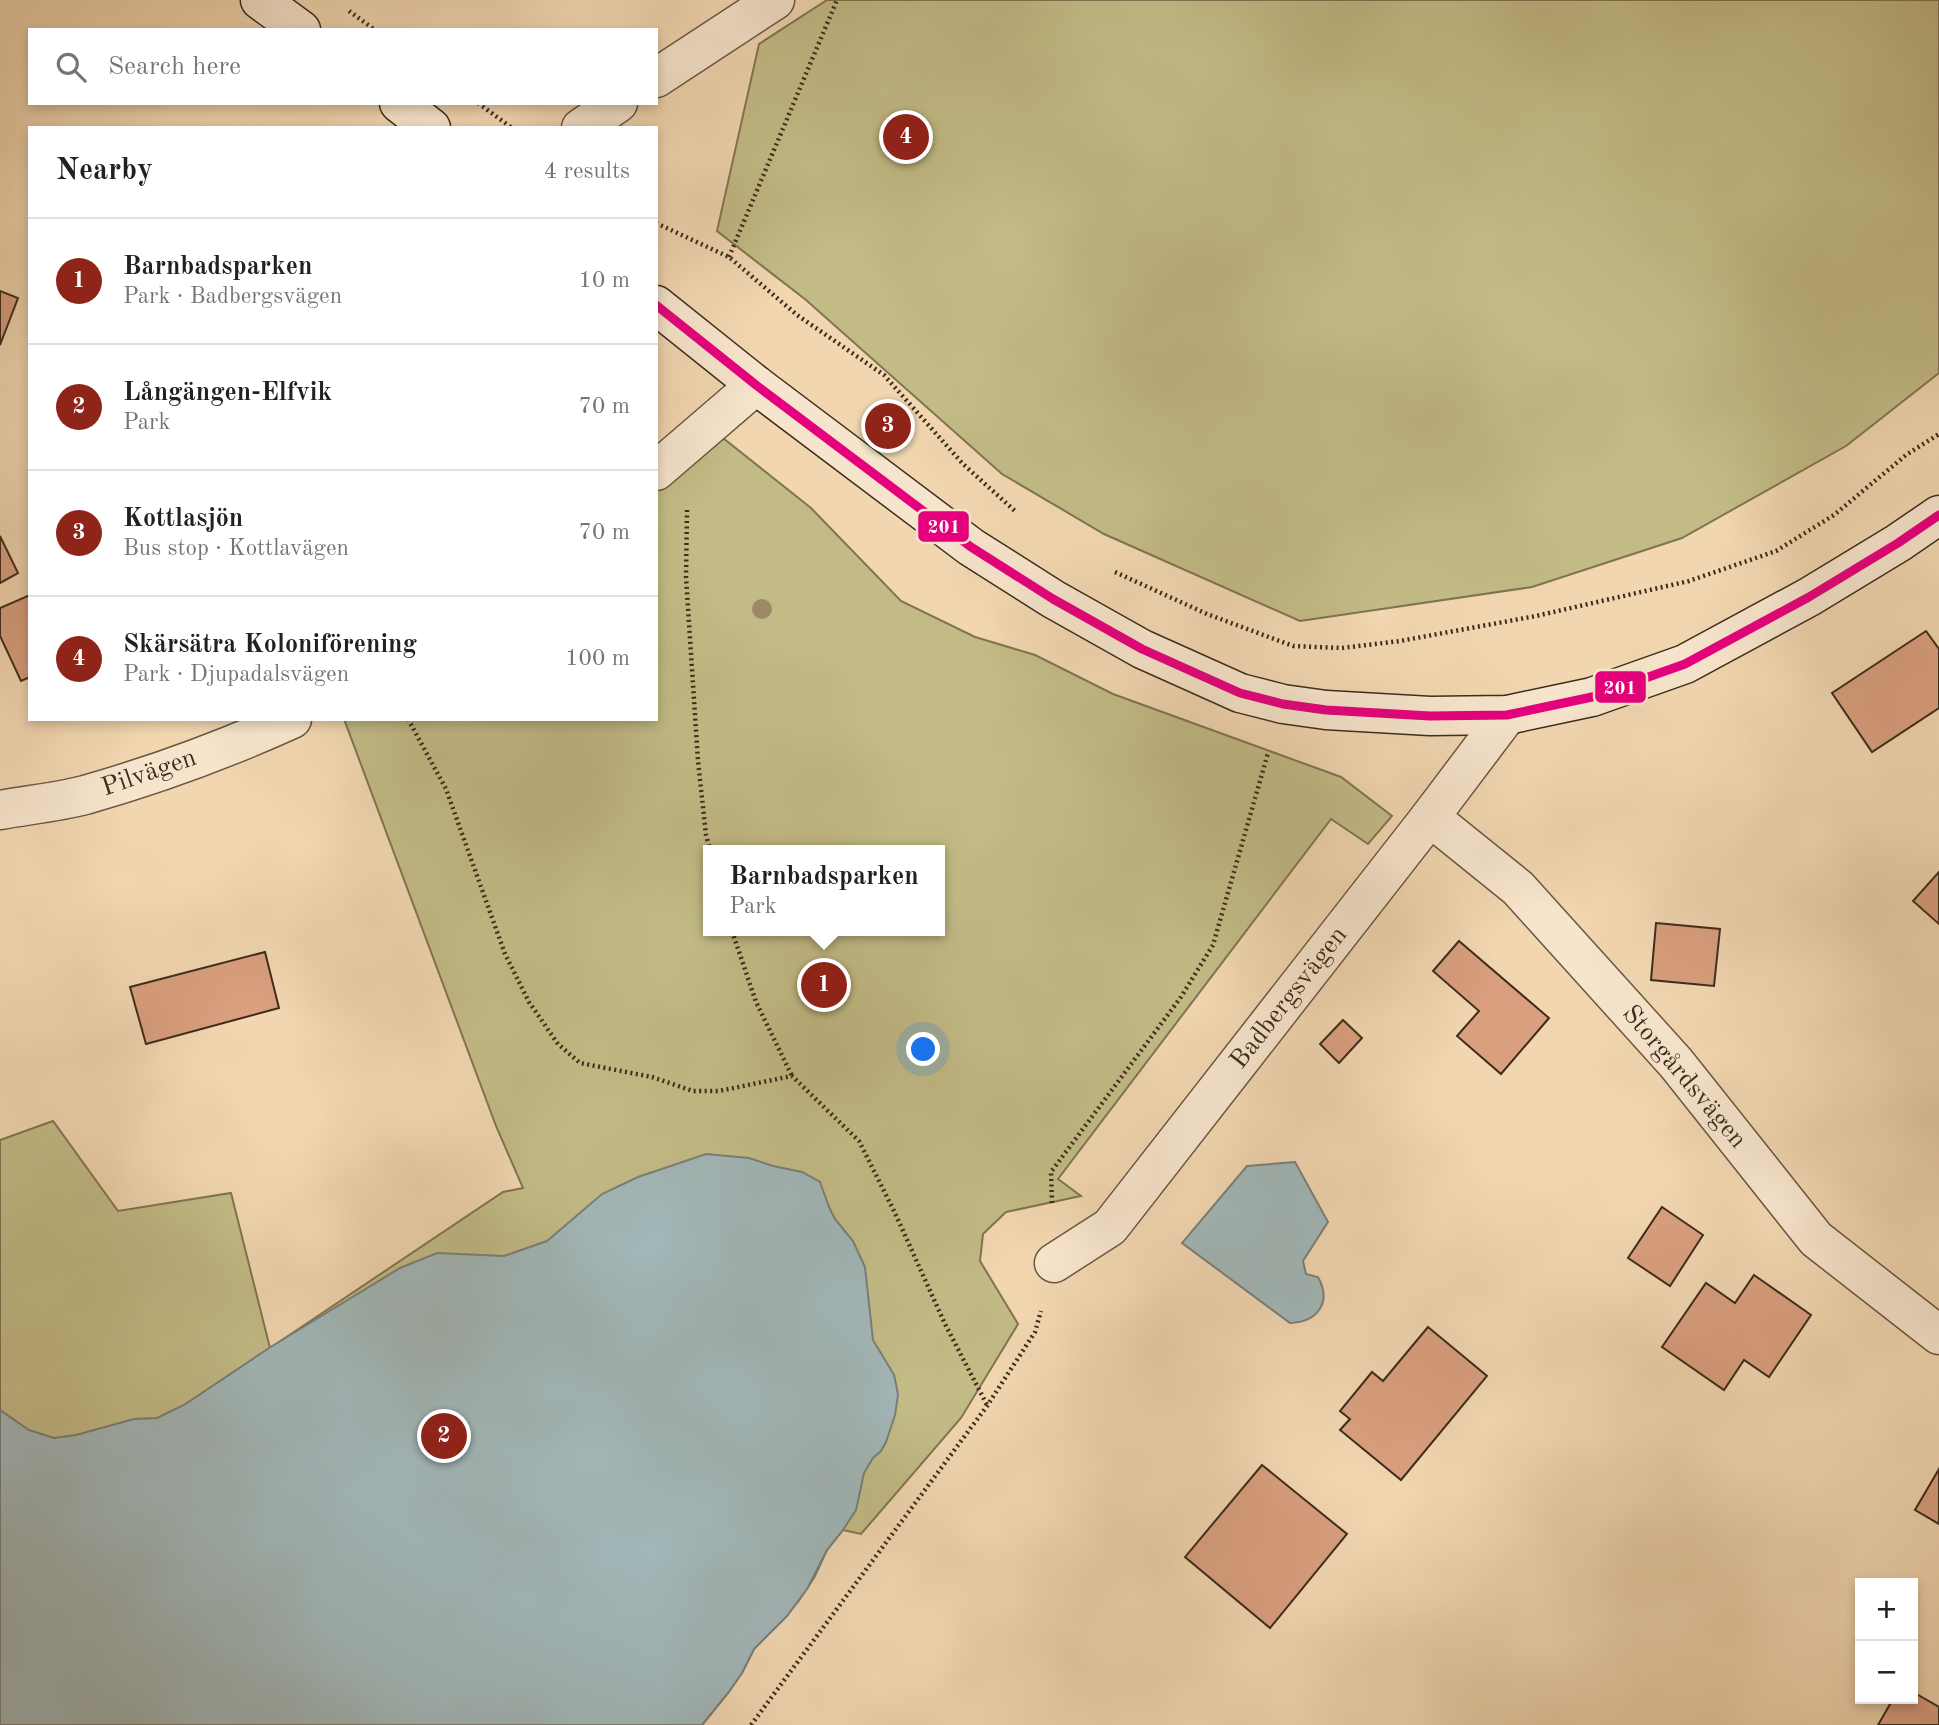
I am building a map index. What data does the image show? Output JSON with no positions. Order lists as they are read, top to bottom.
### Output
{
  "streets": {
    "street": ["Pilvägen", "Badbergsvägen", "Storgårdsvägen"]
  },
  "crossings": [
    ["Badbergsvägen", "Storgårdsvägen"]
  ],
  "lines": ["transit line 201"],
  "page": {
    "search": "Search here",
    "pins": [
      "4",
      "3",
      "1",
      "2"
    ],
    "heading": ["Nearby", "4 results"],
    "list": [
      {
        "mark": "1",
        "name": "Barnbadsparken",
        "note": "Park · Badbergsvägen",
        "value": "10 m"
      },
      {
        "mark": "2",
        "name": "Långängen-Elfvik",
        "note": "Park",
        "value": "70 m"
      },
      {
        "mark": "3",
        "name": "Kottlasjön",
        "note": "Bus stop · Kottlavägen",
        "value": "70 m"
      },
      {
        "mark": "4",
        "name": "Skärsätra Koloniförening",
        "note": "Park · Djupadalsvägen",
        "value": "100 m"
      }
    ],
    "popup": ["Barnbadsparken", "Park"],
    "map_buttons": ["+", "−"]
  }
}
